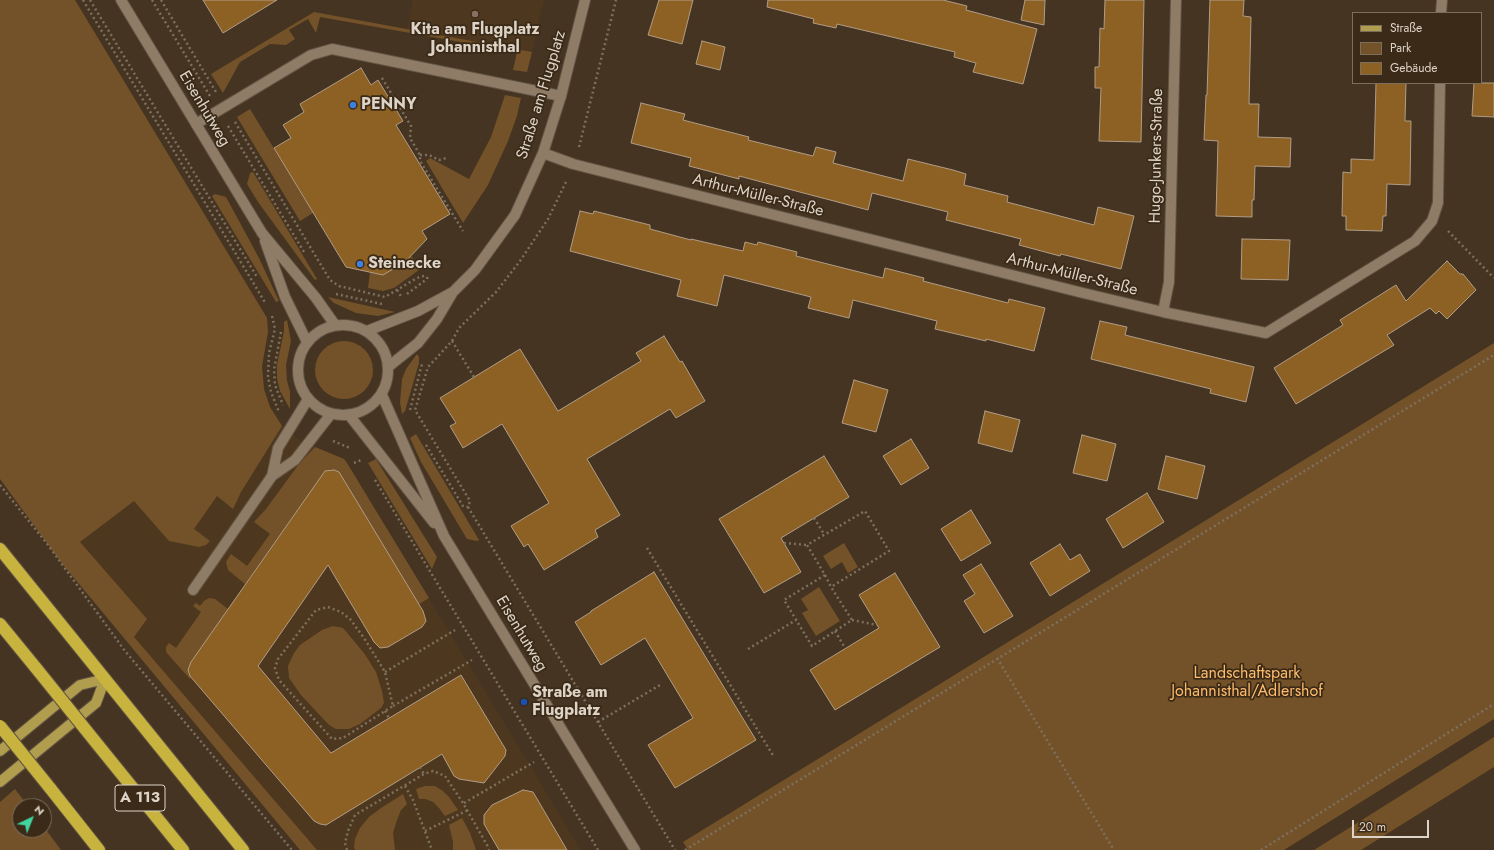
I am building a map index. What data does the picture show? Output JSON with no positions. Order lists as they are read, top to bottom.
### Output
{
  "streets": {
    "highway": ["A 113"],
    "street": [
      "Straße am Flugplatz",
      "Eisenhutweg",
      "Hugo-Junkers-Straße",
      "Arthur-Müller-Straße"
    ]
  },
  "crossings": [
    ["Straße am Flugplatz", "Eisenhutweg"],
    ["Straße am Flugplatz", "Arthur-Müller-Straße"],
    ["Hugo-Junkers-Straße", "Arthur-Müller-Straße"]
  ],
  "parks": ["Landschaftspark Johannisthal/Adlershof"],
  "places": [
    "Kita am Flugplatz Johannisthal",
    "PENNY",
    "Steinecke",
    "Straße am Flugplatz"
  ],
  "legend": ["Straße", "Park", "Gebäude"],
  "scale_bar": "20 m",
  "north": "top right"
}
